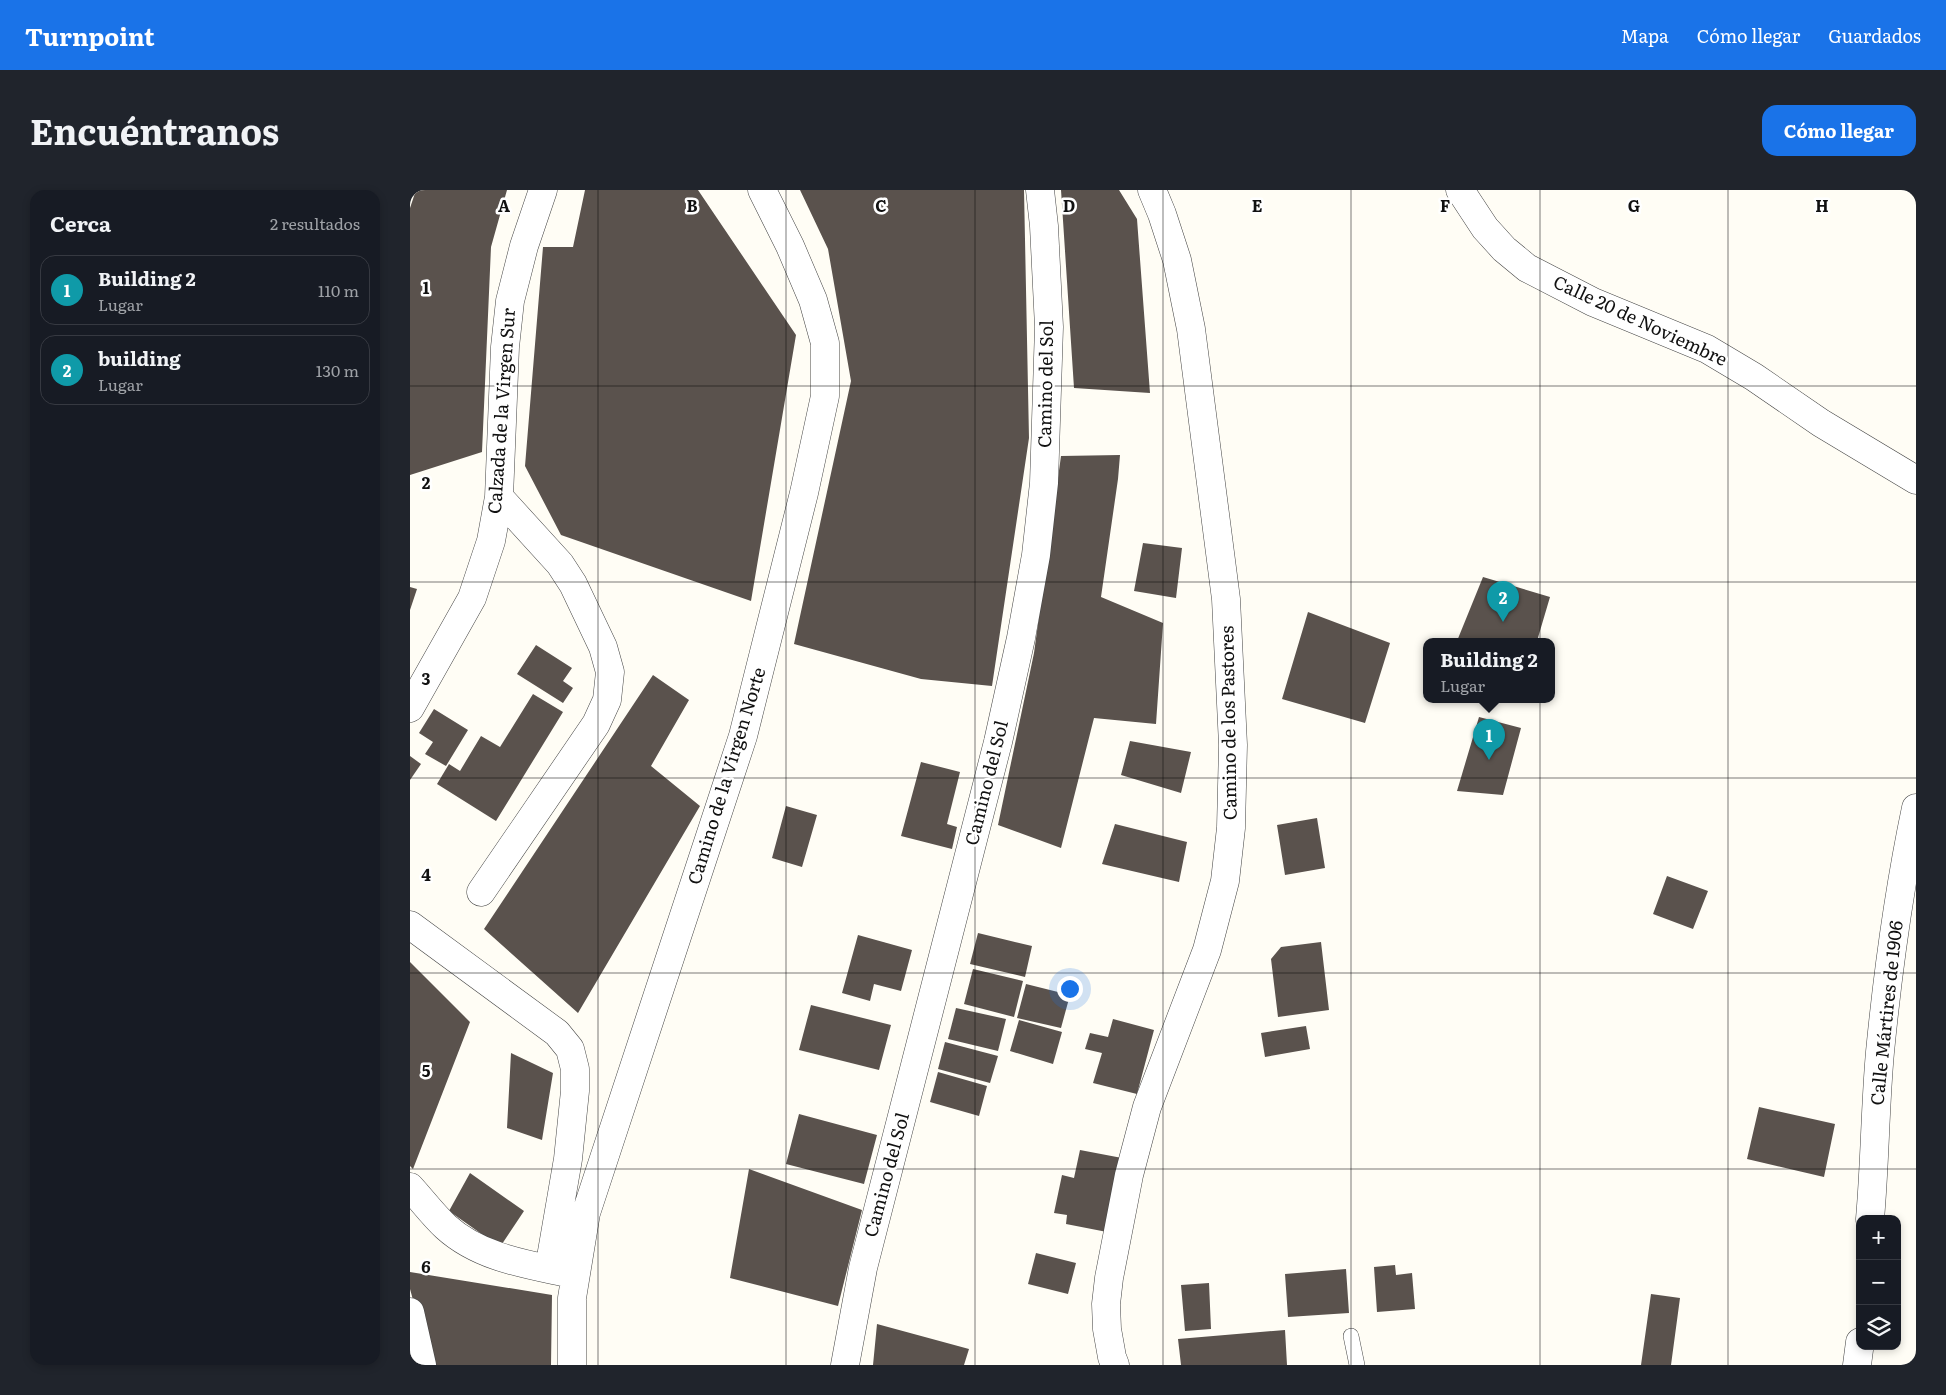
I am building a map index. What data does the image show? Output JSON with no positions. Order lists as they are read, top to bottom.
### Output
{
  "streets": {
    "street": [
      "Calle 20 de Noviembre",
      "Camino del Sol",
      "Calzada de la Virgen Sur",
      "Camino de los Pastores",
      "Camino de la Virgen Norte",
      "Calle Mártires de 1906"
    ]
  },
  "page": {
    "header": "Turnpoint",
    "nav": ["Mapa", "Cómo llegar", "Guardados"],
    "title": "Encuéntranos",
    "buttons": "Cómo llegar",
    "heading": ["Cerca", "2 resultados"],
    "list": [
      {
        "mark": "1",
        "name": "Building 2",
        "note": "Lugar",
        "value": "110 m"
      },
      {
        "mark": "2",
        "name": "building",
        "note": "Lugar",
        "value": "130 m"
      }
    ],
    "pins": ["2", "1"],
    "popup": ["Building 2", "Lugar"],
    "map_buttons": ["+", "−"]
  },
  "grid": {
    "columns": [
      "A",
      "B",
      "C",
      "D",
      "E",
      "F",
      "G",
      "H"
    ],
    "rows": [
      "1",
      "2",
      "3",
      "4",
      "5",
      "6"
    ]
  }
}
